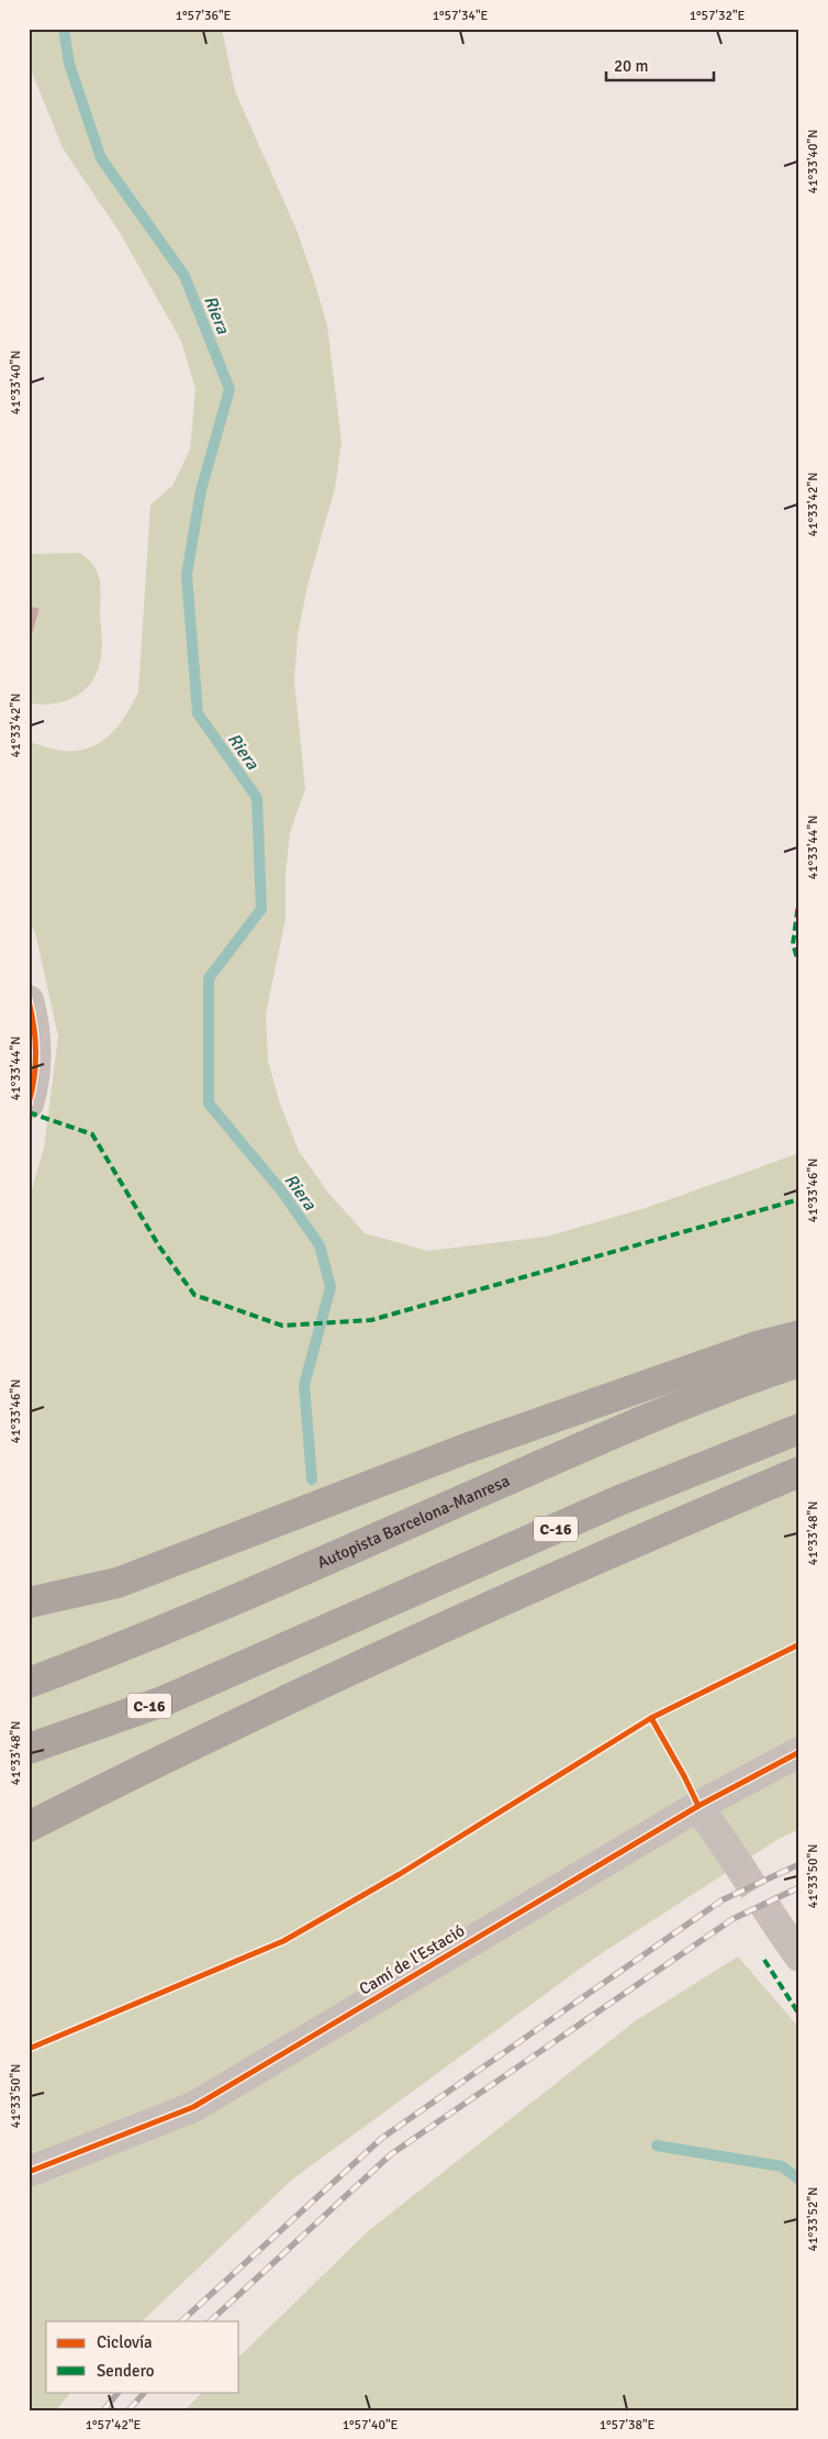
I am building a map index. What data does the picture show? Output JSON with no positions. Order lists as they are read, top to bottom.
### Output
{
  "streets": {
    "highway": ["Autopista Barcelona-Manresa", "C-16"],
    "street": ["Camí de l'Estació"]
  },
  "water": ["Riera"],
  "legend": ["Ciclovía", "Sendero"],
  "scale_bar": "20 m",
  "coordinates": [
    "1°57'36\"E",
    "1°57'34\"E",
    "1°57'32\"E",
    "41°33'40\"N",
    "41°33'42\"N",
    "41°33'44\"N",
    "41°33'46\"N",
    "41°33'48\"N",
    "41°33'50\"N",
    "41°33'52\"N",
    "1°57'42\"E",
    "1°57'40\"E",
    "1°57'38\"E"
  ]
}
